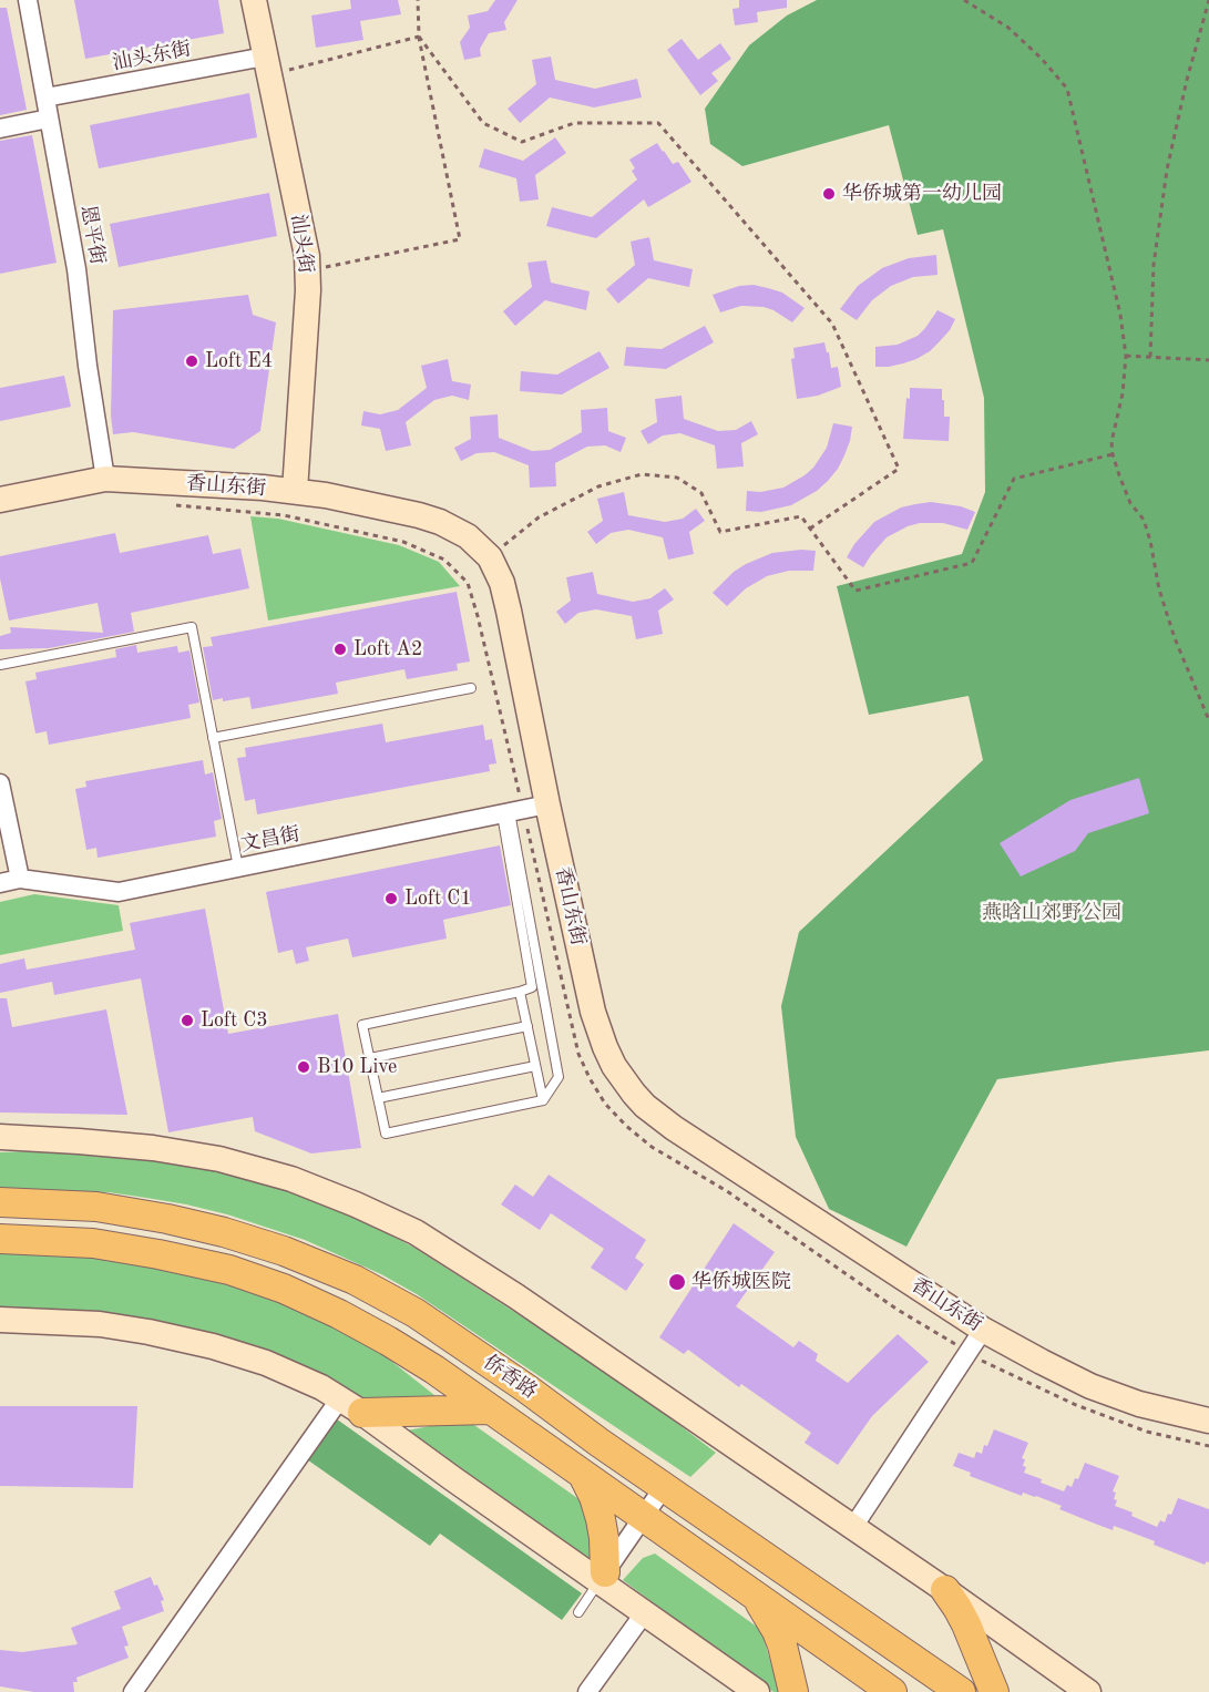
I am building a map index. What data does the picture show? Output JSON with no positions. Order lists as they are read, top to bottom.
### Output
{
  "streets": {
    "main road": ["侨香路"],
    "street": [
      "汕头东街",
      "恩平街",
      "汕头街",
      "香山东街",
      "文昌街"
    ]
  },
  "crossings": [
    ["汕头东街", "恩平街"],
    ["汕头东街", "汕头街"],
    ["恩平街", "香山东街"],
    ["汕头街", "香山东街"],
    ["香山东街", "文昌街"]
  ],
  "parks": ["燕晗山郊野公园"],
  "places": [
    "华侨城第一幼儿园",
    "Loft E4",
    "Loft A2",
    "Loft C1",
    "Loft C3",
    "B10 Live",
    "华侨城医院"
  ]
}
